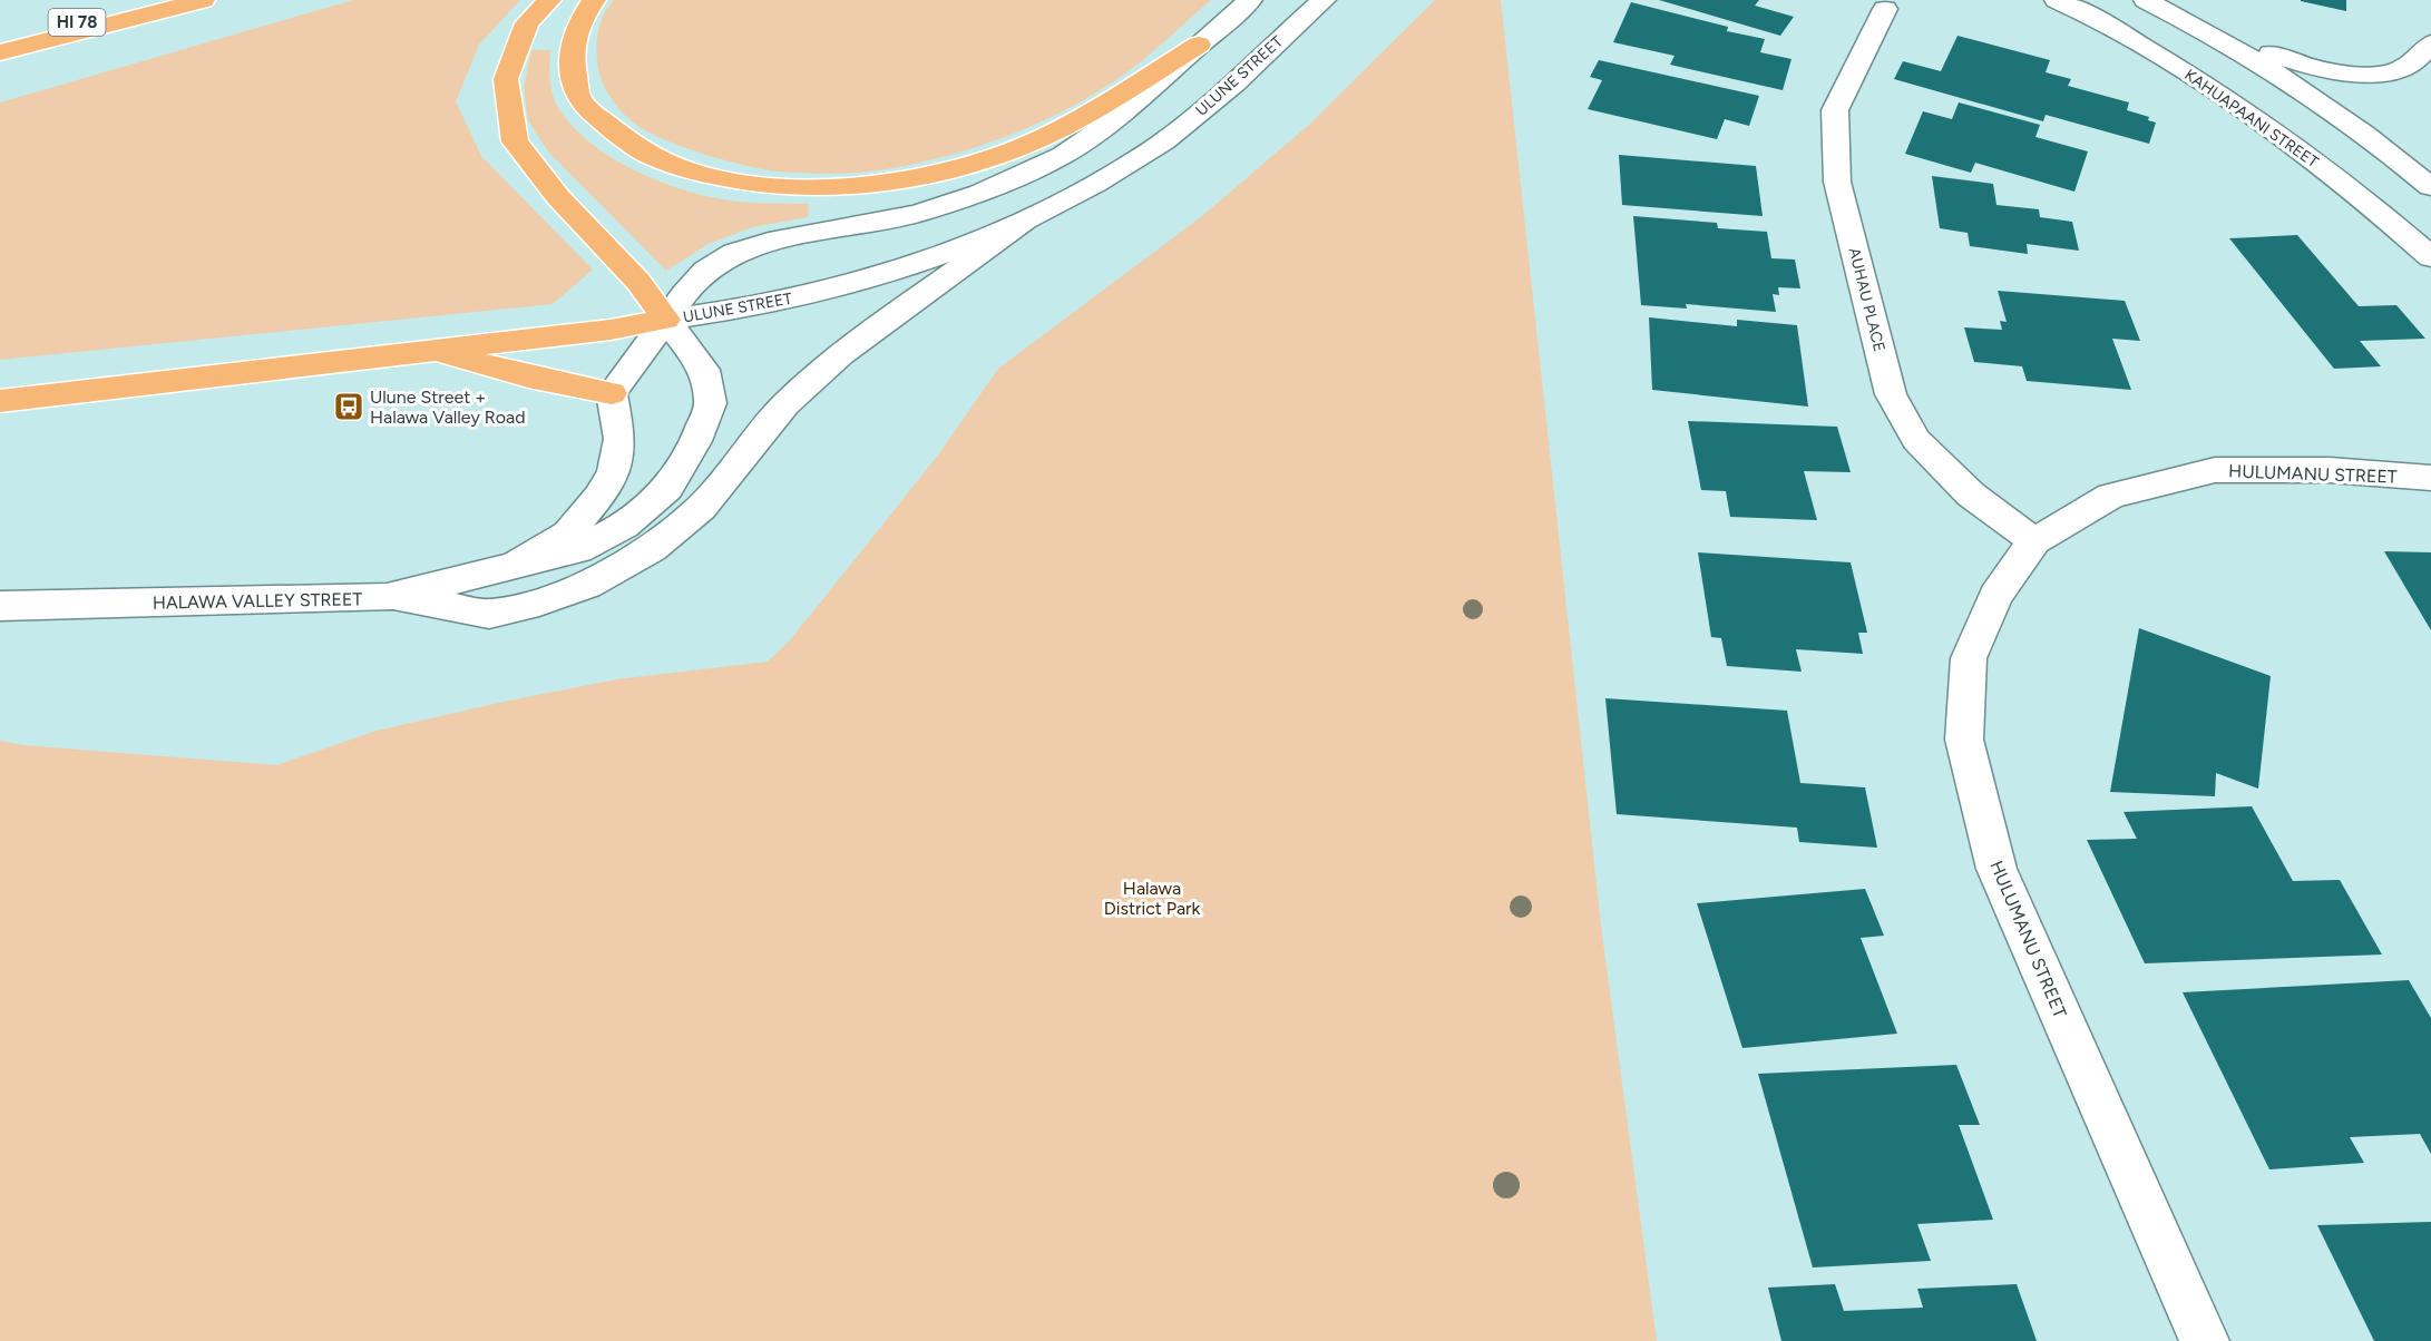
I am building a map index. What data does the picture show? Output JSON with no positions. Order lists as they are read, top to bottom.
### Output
{
  "streets": {
    "highway": ["HI 78"],
    "street": [
      "ULUNE STREET",
      "KAHUAPAANI STREET",
      "AUHAU PLACE",
      "HULUMANU STREET",
      "HALAWA VALLEY STREET"
    ]
  },
  "crossings": [
    ["ULUNE STREET", "HALAWA VALLEY STREET"],
    ["AUHAU PLACE", "HULUMANU STREET"]
  ],
  "parks": ["Halawa District Park"],
  "places": {
    "bus stop": ["Ulune Street + Halawa Valley Road"]
  }
}
